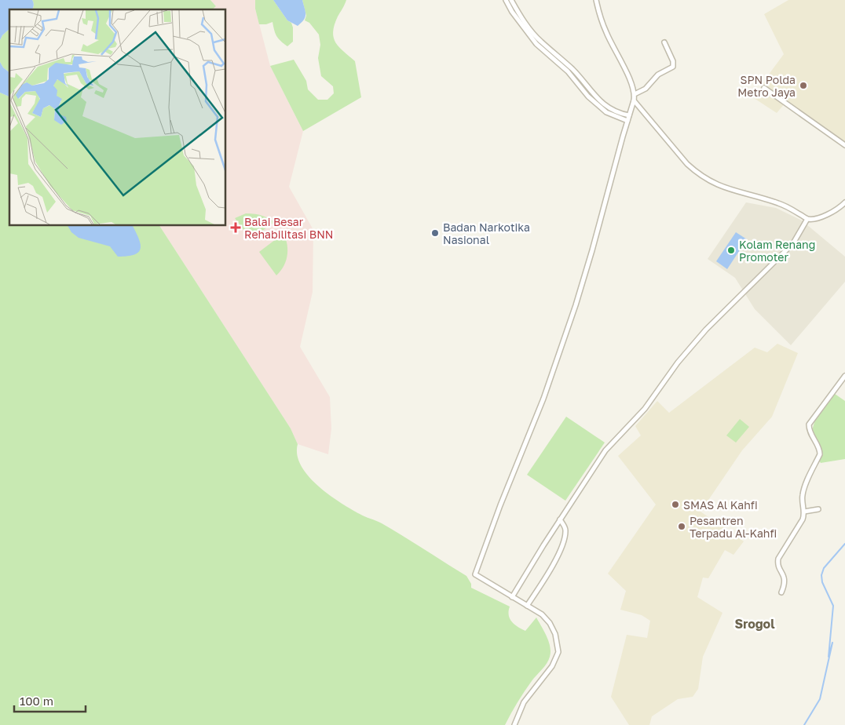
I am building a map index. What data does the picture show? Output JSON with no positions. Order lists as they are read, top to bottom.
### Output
{
  "districts": ["Srogol"],
  "places": {
    "other": [
      "SPN Polda Metro Jaya",
      "Badan Narkotika Nasional",
      "Kolam Renang Promoter",
      "SMAS Al Kahfi",
      "Pesantren Terpadu Al-Kahfi"
    ],
    "health": ["Balai Besar Rehabilitasi BNN"]
  },
  "scale_bar": "100 m"
}
